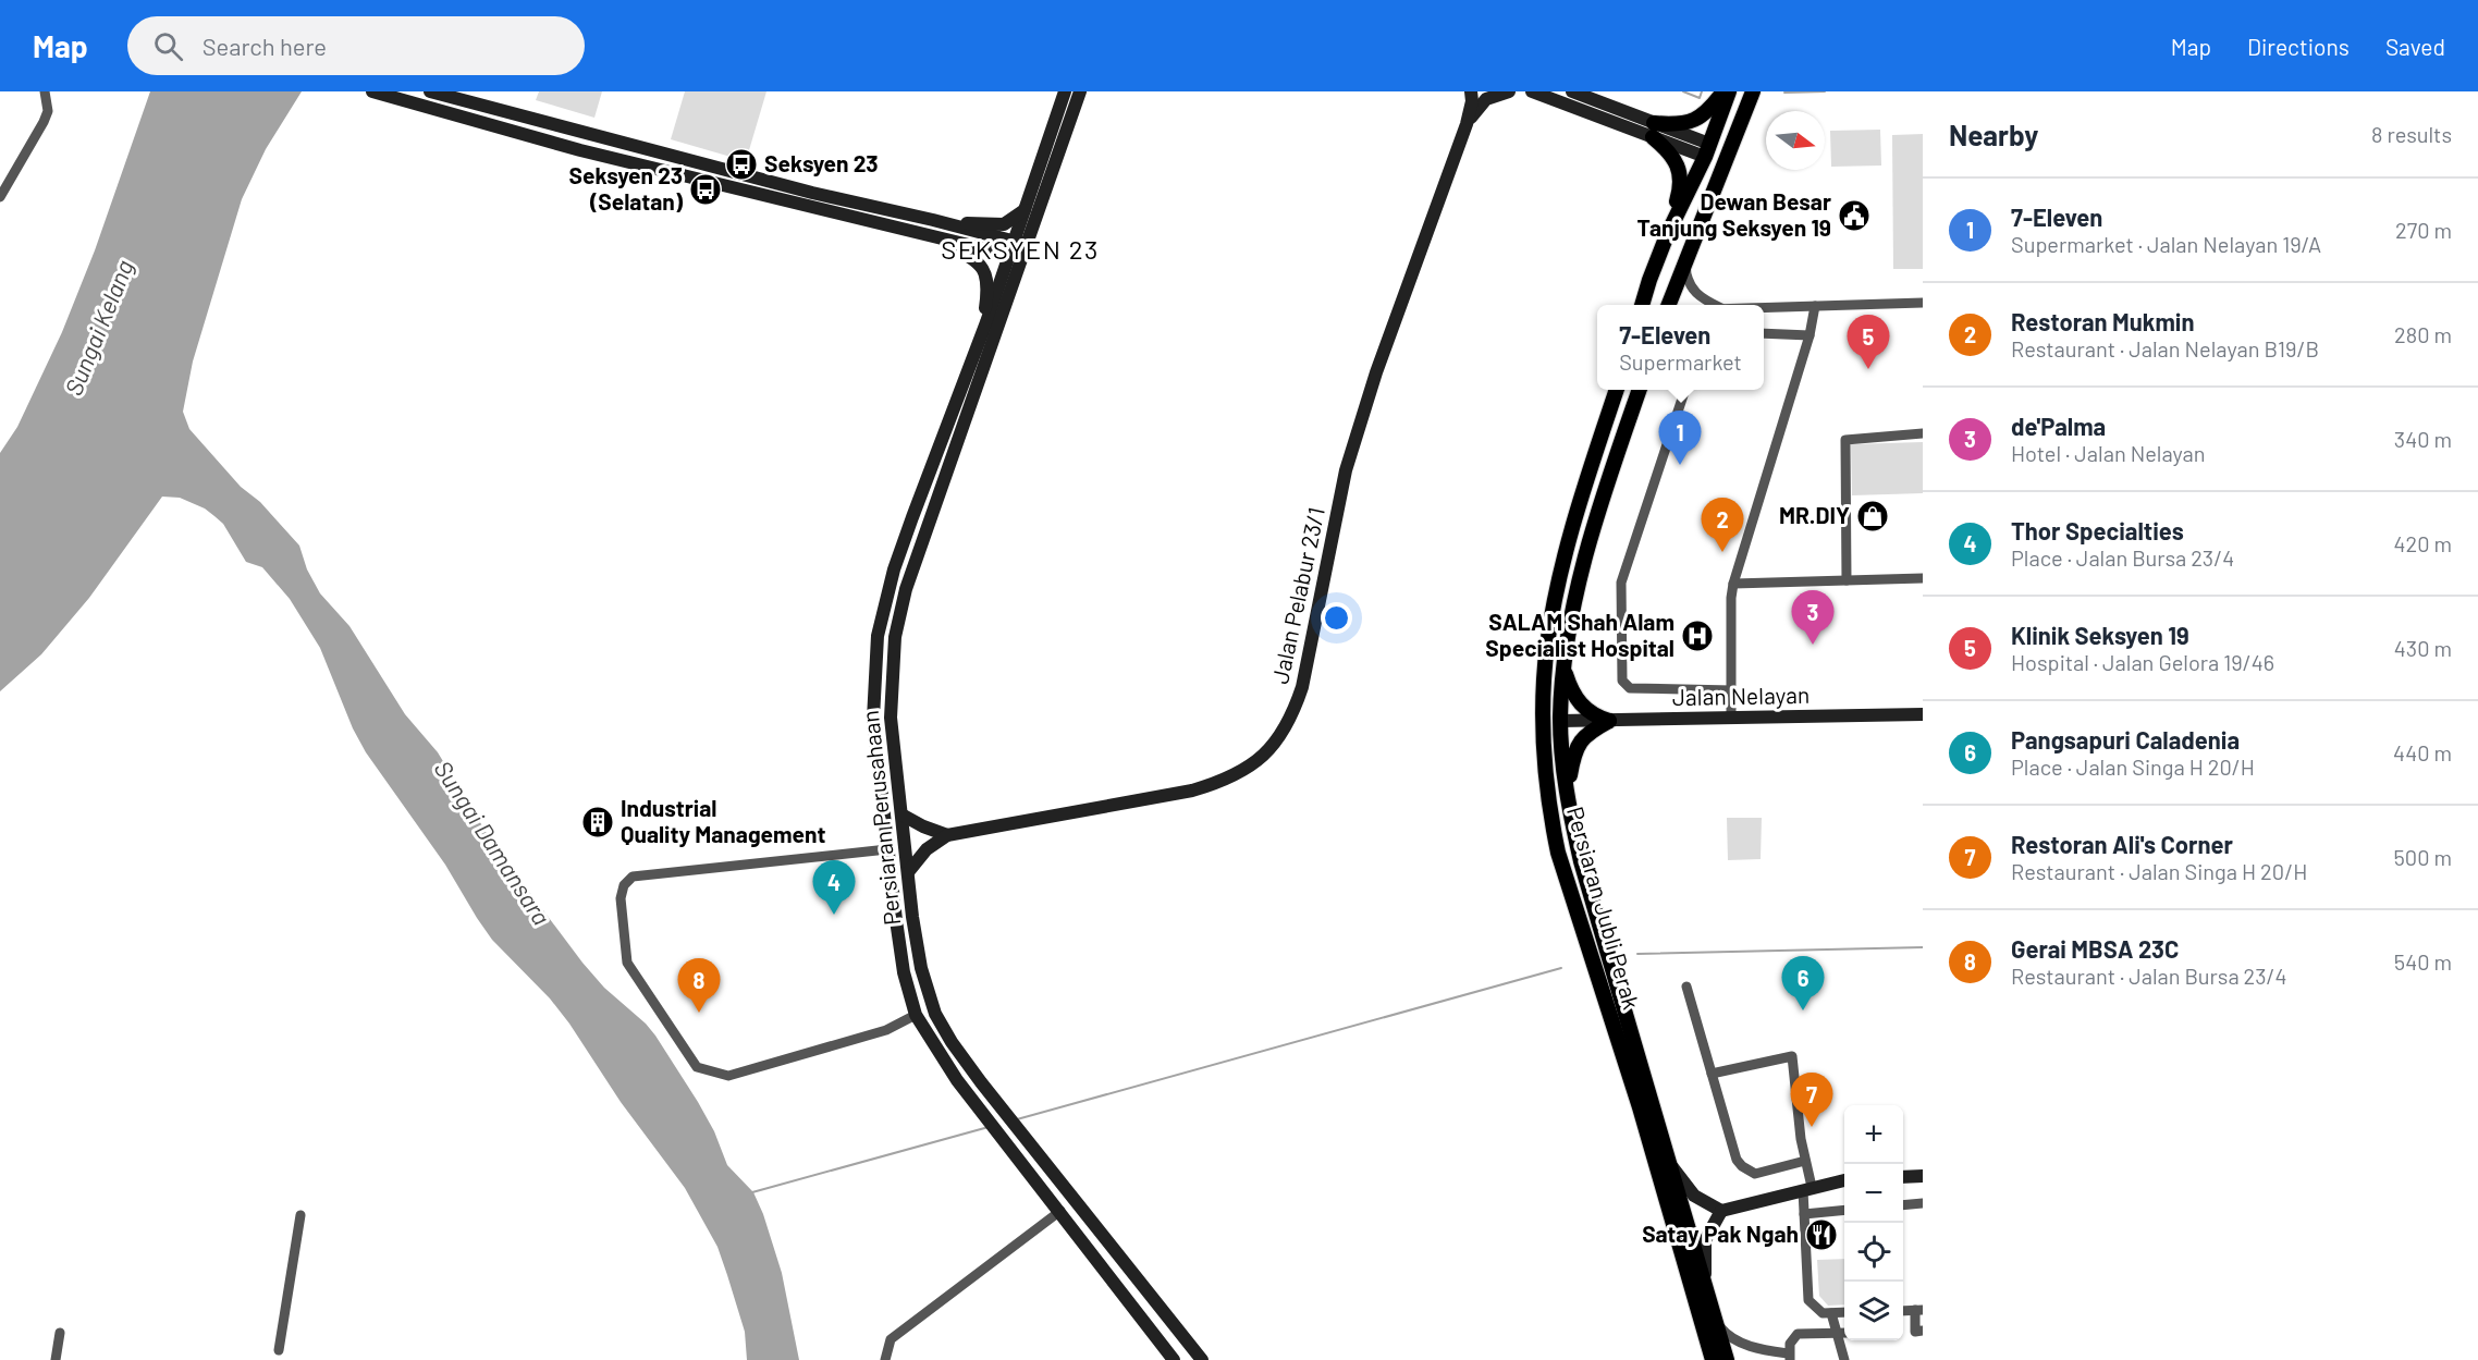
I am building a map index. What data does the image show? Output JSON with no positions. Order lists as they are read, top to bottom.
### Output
{
  "streets": {
    "main road": [
      "Jalan Pelabur 23/1",
      "Jalan Nelayan",
      "Persiaran Perusahaan",
      "Persiaran Jubli Perak"
    ]
  },
  "crossings": [
    ["Jalan Pelabur 23/1", "Persiaran Perusahaan"],
    ["Jalan Nelayan", "Persiaran Jubli Perak"]
  ],
  "districts": ["SEKSYEN 23"],
  "water": ["Sungai Kelang", "Sungai Damansara"],
  "places": {
    "bus stop": ["Seksyen 23", "Seksyen 23 (Selatan)"],
    "public building": ["Dewan Besar Tanjung Seksyen 19"],
    "shop": ["MR.DIY"],
    "hospital": ["SALAM Shah Alam Specialist Hospital"],
    "building": ["Industrial Quality Management"],
    "restaurant": ["Satay Pak Ngah"]
  },
  "north": "right",
  "page": {
    "header": "Map",
    "search": "Search here",
    "nav": ["Map", "Directions", "Saved"],
    "heading": ["Nearby", "8 results"],
    "list": [
      {
        "mark": "1",
        "name": "7-Eleven",
        "note": "Supermarket · Jalan Nelayan 19/A",
        "value": "270 m"
      },
      {
        "mark": "2",
        "name": "Restoran Mukmin",
        "note": "Restaurant · Jalan Nelayan B19/B",
        "value": "280 m"
      },
      {
        "mark": "3",
        "name": "de'Palma",
        "note": "Hotel · Jalan Nelayan",
        "value": "340 m"
      },
      {
        "mark": "4",
        "name": "Thor Specialties",
        "note": "Place · Jalan Bursa 23/4",
        "value": "420 m"
      },
      {
        "mark": "5",
        "name": "Klinik Seksyen 19",
        "note": "Hospital · Jalan Gelora 19/46",
        "value": "430 m"
      },
      {
        "mark": "6",
        "name": "Pangsapuri Caladenia",
        "note": "Place · Jalan Singa H 20/H",
        "value": "440 m"
      },
      {
        "mark": "7",
        "name": "Restoran Ali's Corner",
        "note": "Restaurant · Jalan Singa H 20/H",
        "value": "500 m"
      },
      {
        "mark": "8",
        "name": "Gerai MBSA 23C",
        "note": "Restaurant · Jalan Bursa 23/4",
        "value": "540 m"
      }
    ],
    "popup": ["7-Eleven", "Supermarket"],
    "pins": [
      "5",
      "1",
      "2",
      "3",
      "4",
      "6",
      "8",
      "7"
    ],
    "map_buttons": ["+", "−"]
  }
}
